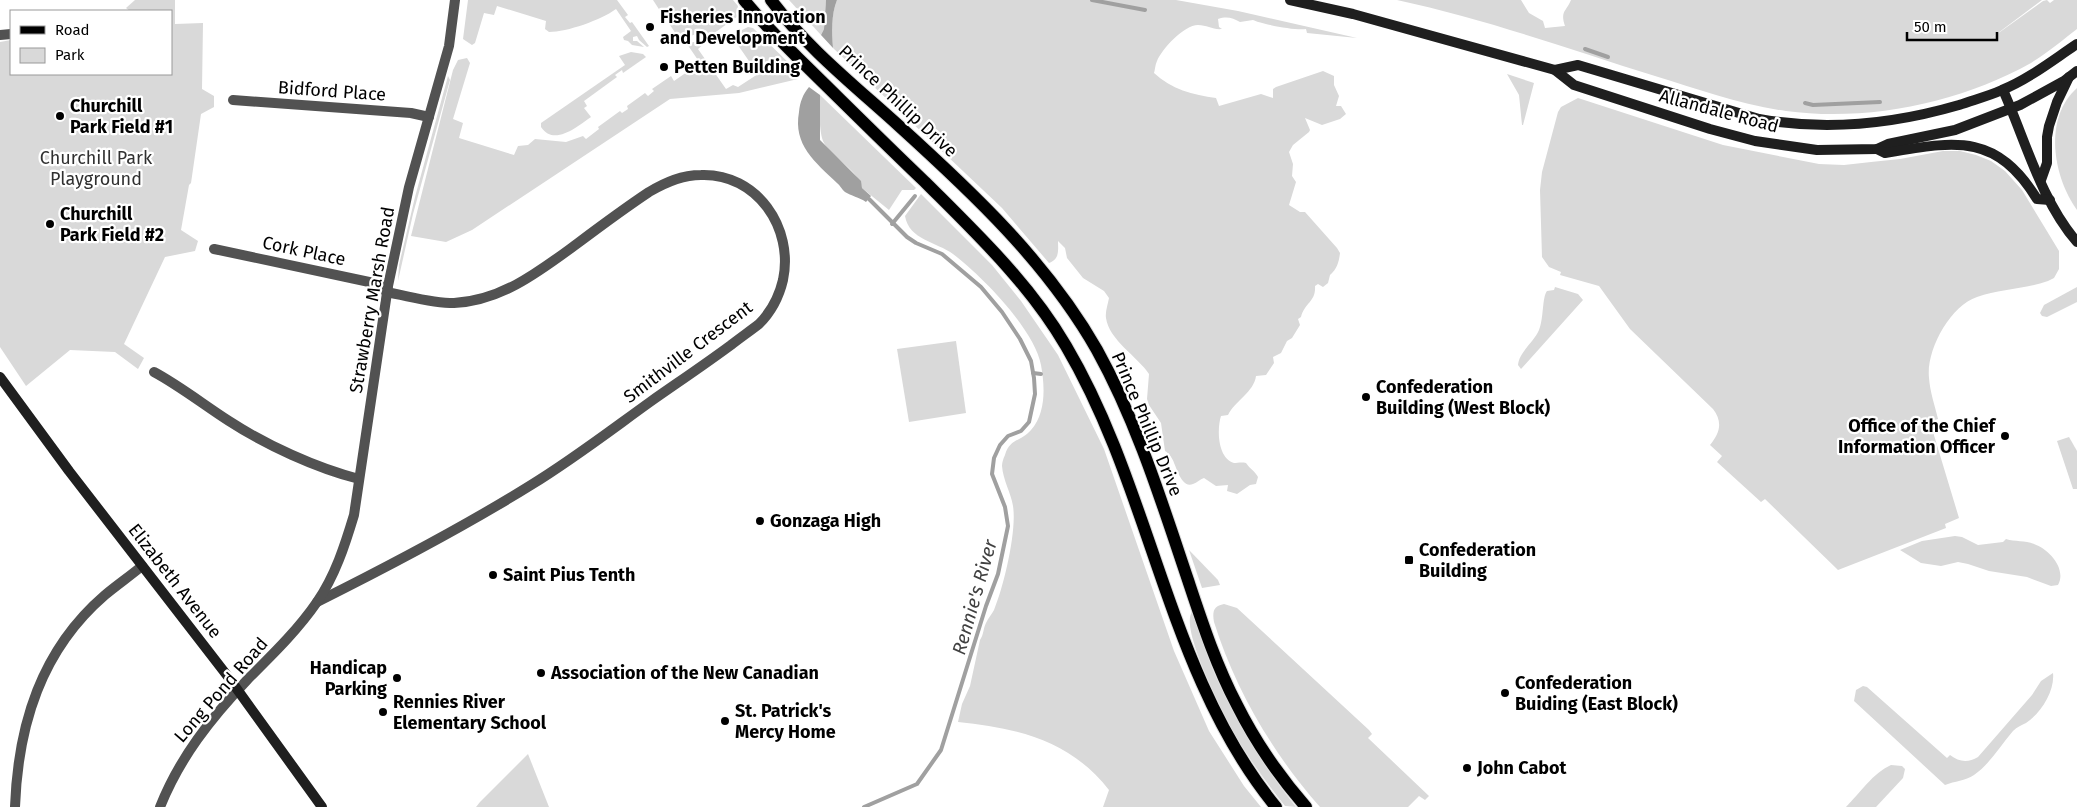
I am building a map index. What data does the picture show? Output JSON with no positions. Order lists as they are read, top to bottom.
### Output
{
  "streets": {
    "main road": ["Prince Phillip Drive", "Allandale Road", "Elizabeth Avenue"],
    "street": [
      "Bidford Place",
      "Cork Place",
      "Strawberry Marsh Road",
      "Smithville Crescent",
      "Long Pond Road"
    ]
  },
  "crossings": [
    ["Bidford Place", "Strawberry Marsh Road"],
    ["Cork Place", "Strawberry Marsh Road"],
    ["Cork Place", "Smithville Crescent"],
    ["Strawberry Marsh Road", "Smithville Crescent"],
    ["Strawberry Marsh Road", "Long Pond Road"],
    ["Smithville Crescent", "Long Pond Road"],
    ["Elizabeth Avenue", "Long Pond Road"]
  ],
  "water": ["Rennie's River"],
  "parks": ["Churchill Park Playground"],
  "places": {
    "other": [
      "Fisheries Innovation and Development",
      "Petten Building",
      "Churchill Park Field #1",
      "Churchill Park Field #2",
      "Confederation Building (West Block)",
      "Office of the Chief Information Officer",
      "Gonzaga High",
      "Saint Pius Tenth",
      "Association of the New Canadian",
      "Handicap Parking",
      "Confederation Buiding (East Block)",
      "Rennies River Elementary School",
      "St. Patrick's Mercy Home",
      "John Cabot"
    ],
    "transit": ["Confederation Building"]
  },
  "legend": ["Road", "Park"],
  "scale_bar": "50 m"
}
